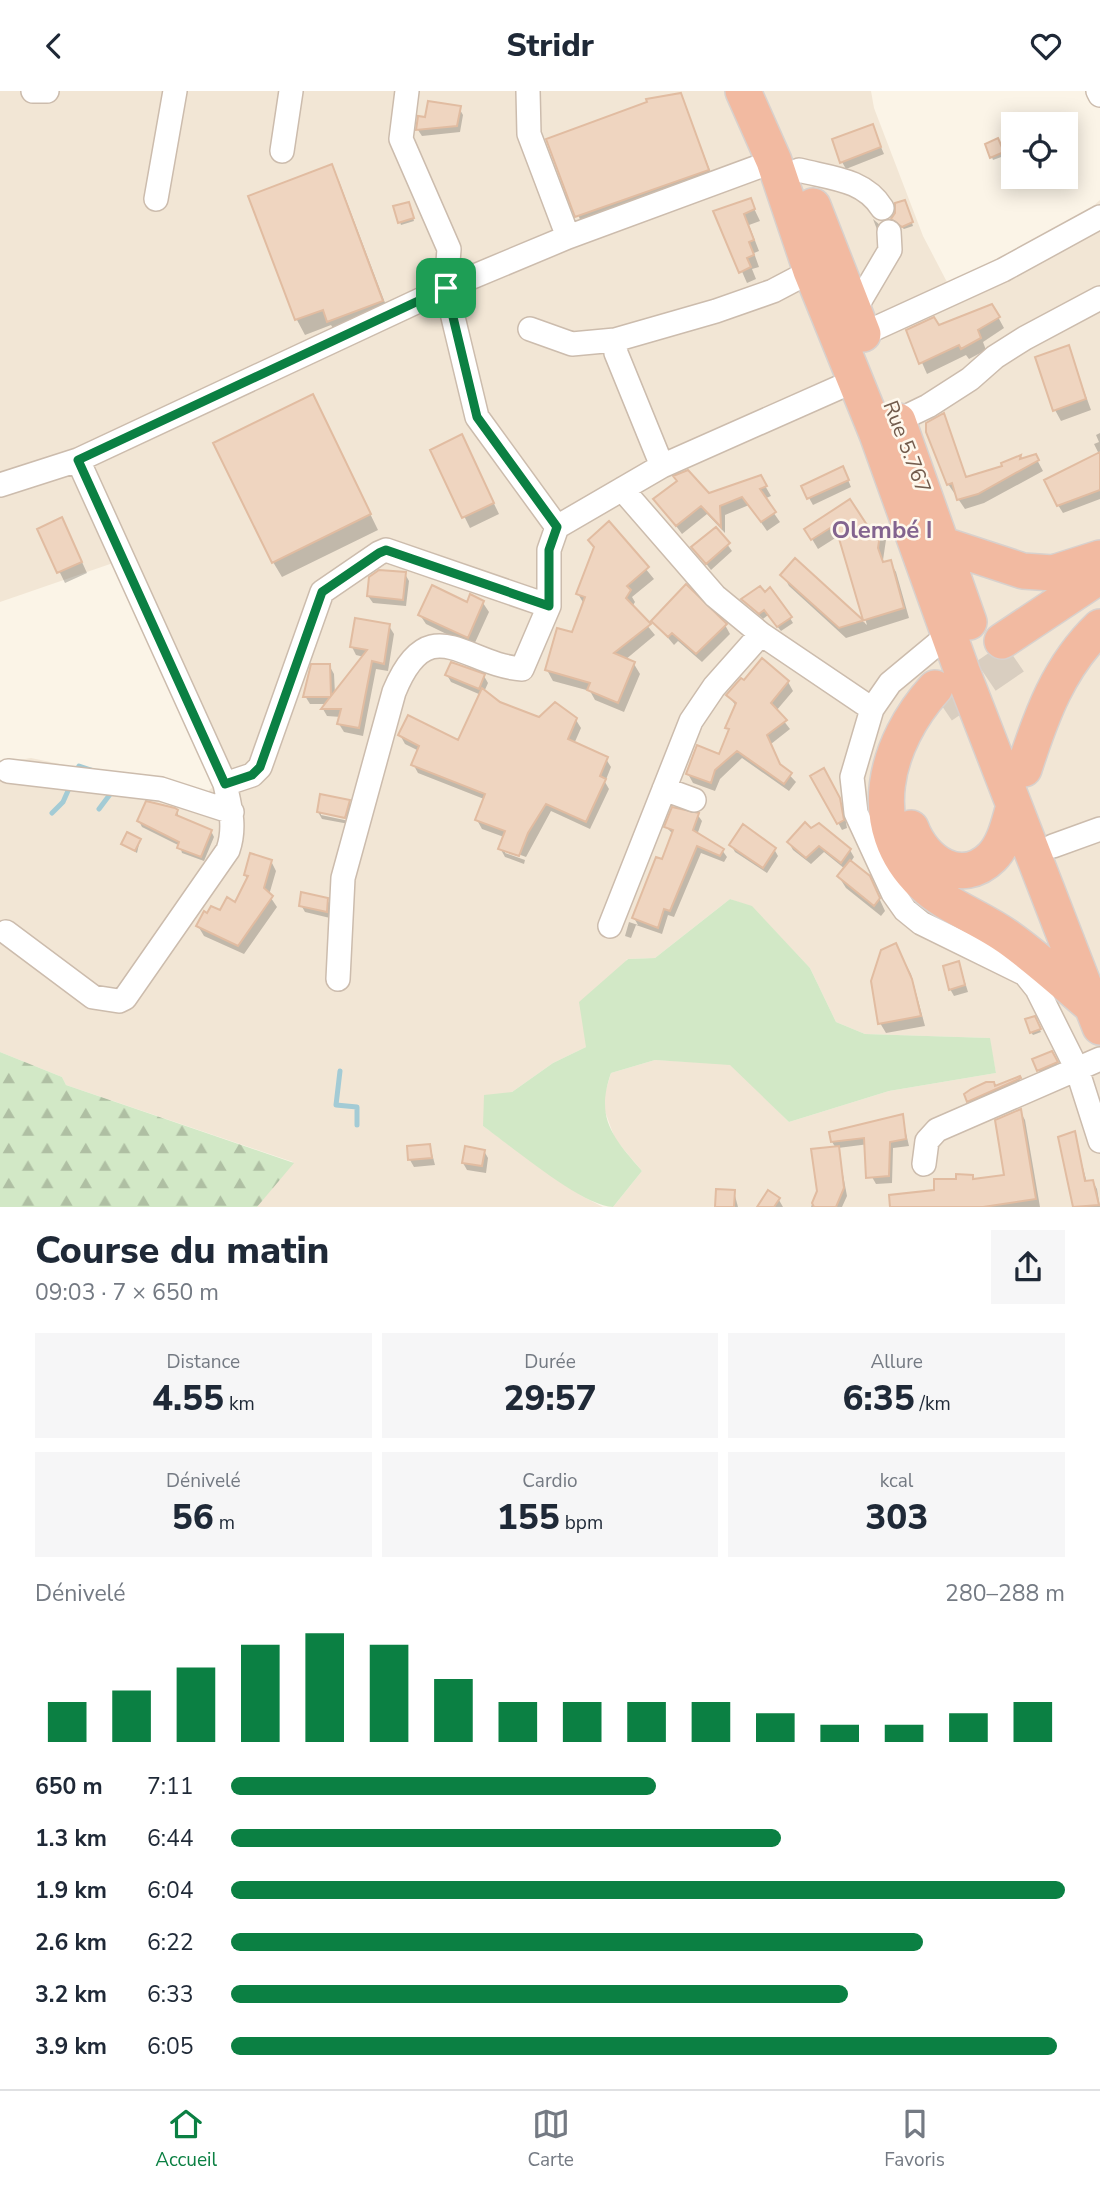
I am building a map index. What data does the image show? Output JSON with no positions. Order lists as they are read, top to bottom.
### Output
{
  "streets": {
    "highway": ["Rue 5.767"]
  },
  "districts": ["Olembé I"],
  "page": {
    "header": "Stridr",
    "heading": ["Course du matin", "09:03 · 7 × 650 m"],
    "stats": [
      ["Distance", "4.55 km"],
      ["Durée", "29:57"],
      ["Allure", "6:35 /km"],
      ["Dénivelé", "56 m"],
      ["Cardio", "155 bpm"],
      ["kcal", "303"]
    ],
    "chart": ["Dénivelé", "280–288 m"],
    "list": [
      {
        "name": "650 m",
        "note": "7:11"
      },
      {
        "name": "1.3 km",
        "note": "6:44"
      },
      {
        "name": "1.9 km",
        "note": "6:04"
      },
      {
        "name": "2.6 km",
        "note": "6:22"
      },
      {
        "name": "3.2 km",
        "note": "6:33"
      },
      {
        "name": "3.9 km",
        "note": "6:05"
      }
    ],
    "tabs": ["Accueil", "Carte", "Favoris"]
  }
}
